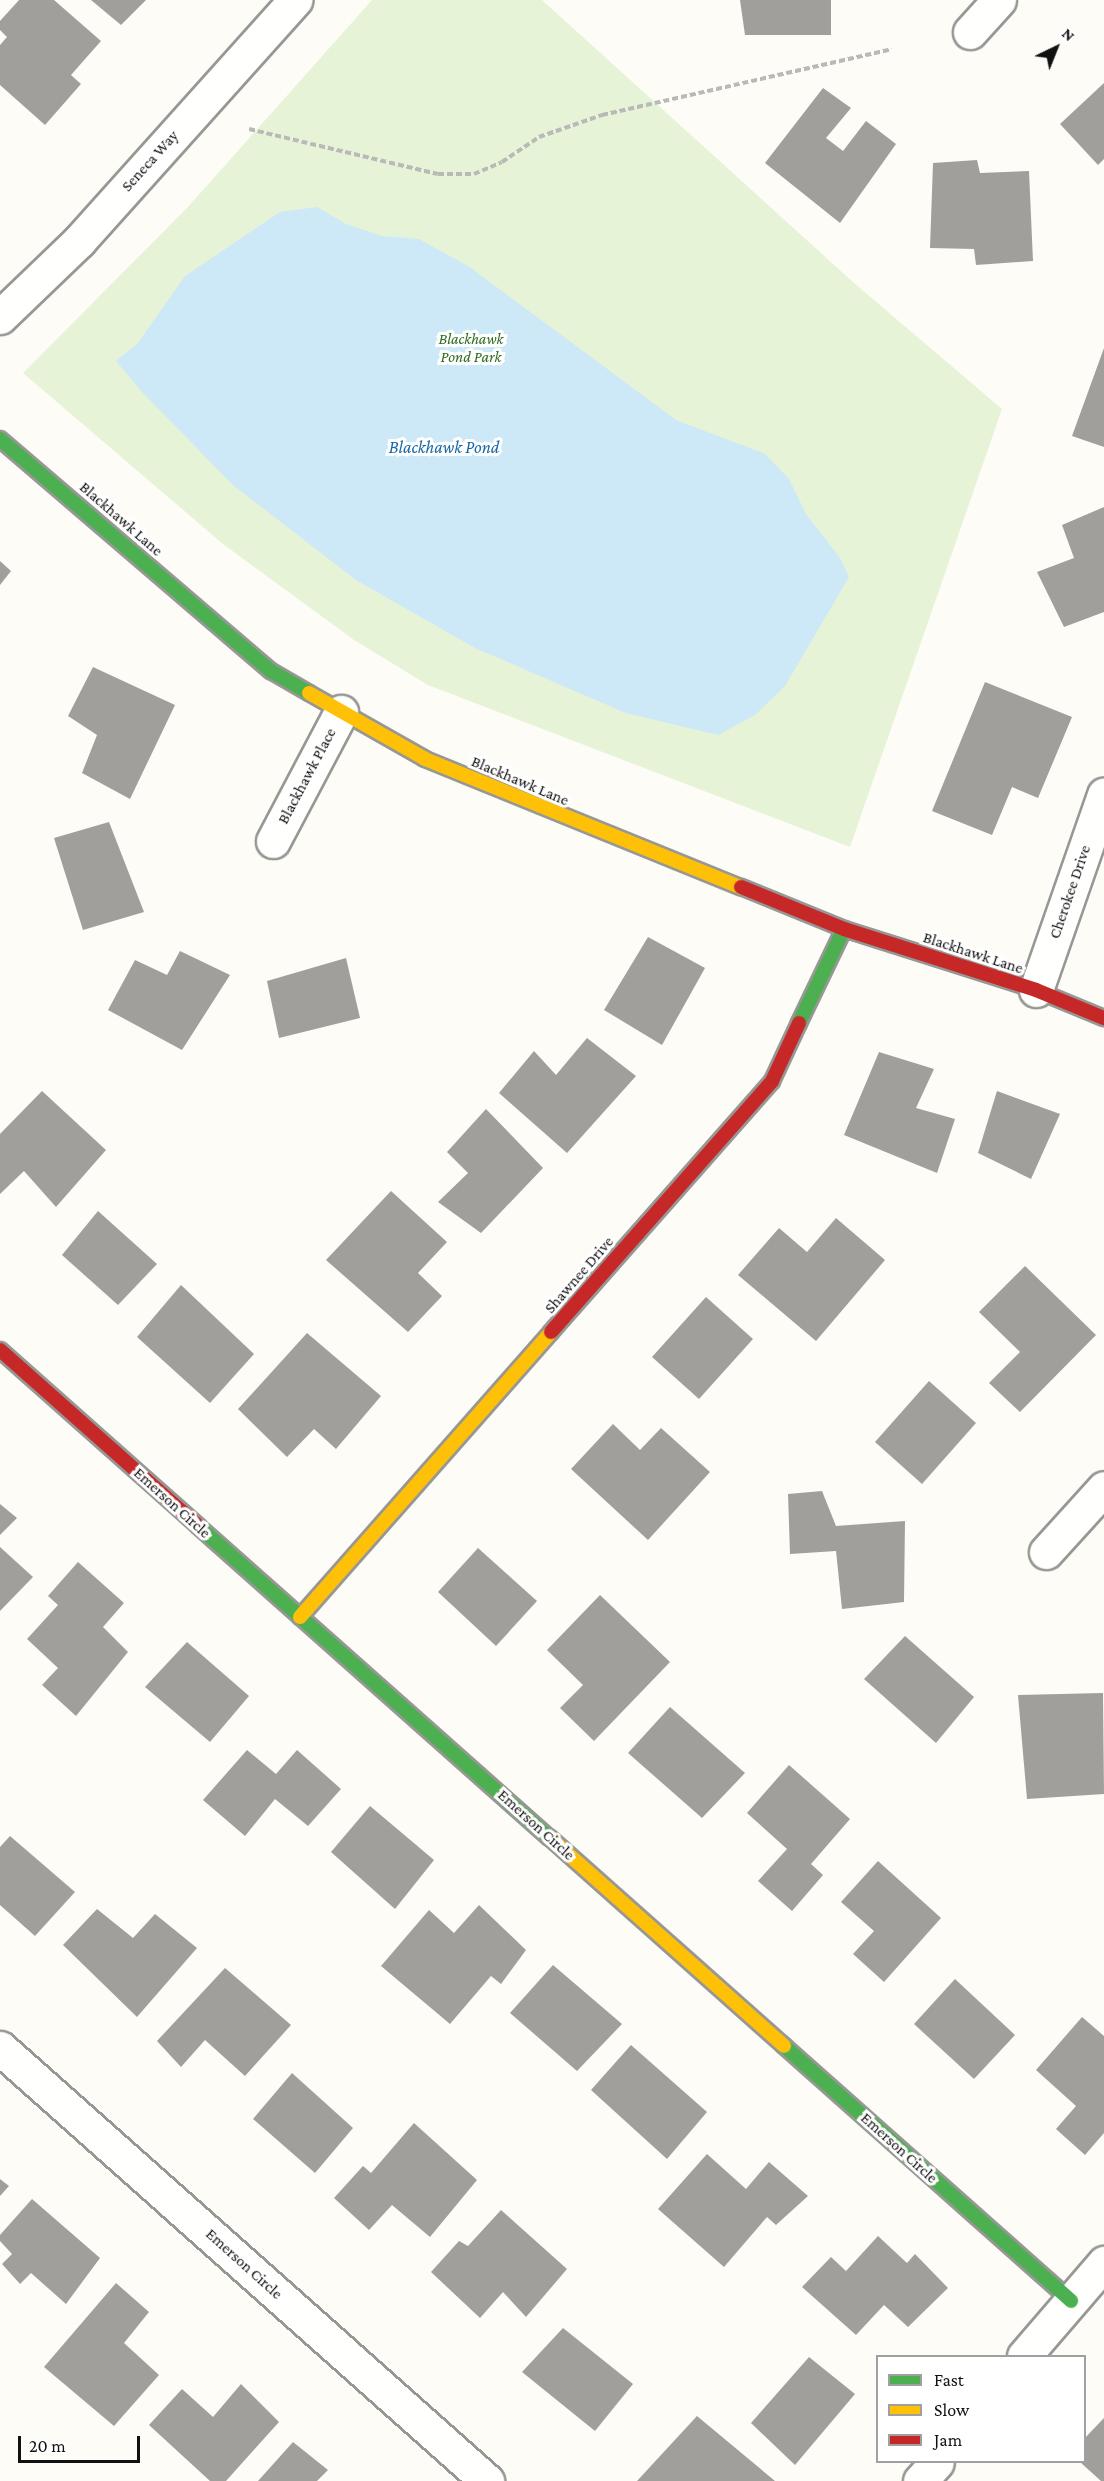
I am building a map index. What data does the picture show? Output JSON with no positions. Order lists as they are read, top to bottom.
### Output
{
  "streets": {
    "street": [
      "Seneca Way",
      "Blackhawk Lane",
      "Blackhawk Place",
      "Cherokee Drive",
      "Shawnee Drive",
      "Emerson Circle"
    ]
  },
  "crossings": [
    ["Blackhawk Lane", "Blackhawk Place"],
    ["Blackhawk Lane", "Cherokee Drive"],
    ["Blackhawk Lane", "Shawnee Drive"],
    ["Shawnee Drive", "Emerson Circle"]
  ],
  "water": ["Blackhawk Pond"],
  "parks": ["Blackhawk Pond Park"],
  "legend": ["Fast", "Slow", "Jam"],
  "scale_bar": "20 m",
  "north": "top right"
}
